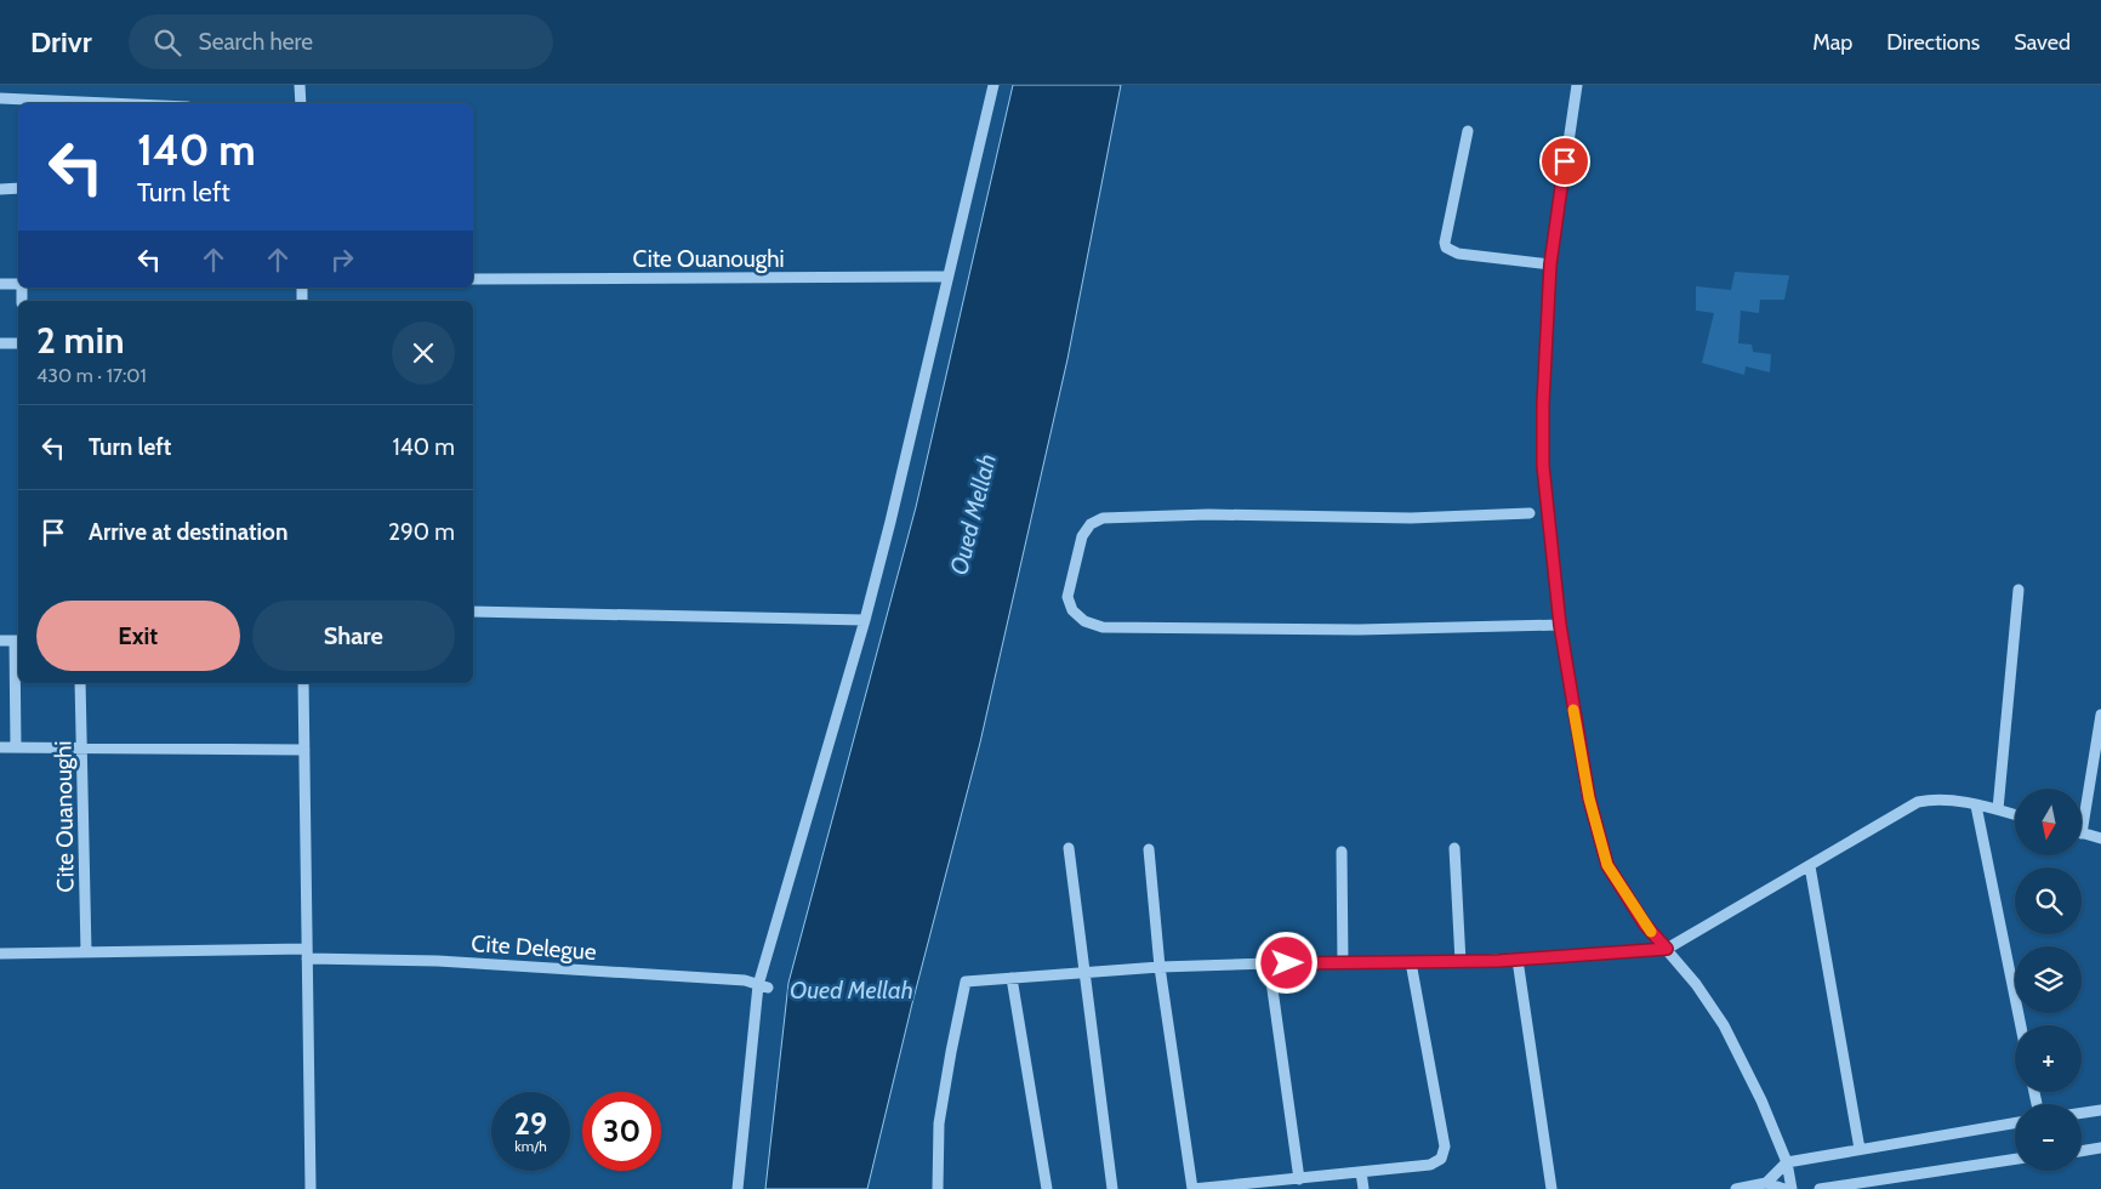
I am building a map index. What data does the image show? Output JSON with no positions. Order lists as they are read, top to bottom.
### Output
{
  "streets": {
    "street": ["Cite Ouanoughi", "Cite Delegue"]
  },
  "crossings": [
    ["Cite Ouanoughi", "Cite Delegue"]
  ],
  "water": ["Oued Mellah"],
  "north": "bottom",
  "page": {
    "header": "Drivr",
    "search": "Search here",
    "nav": ["Map", "Directions", "Saved"],
    "turn": ["140 m", "Turn left"],
    "heading": ["2 min", "430 m · 17:01"],
    "list": [
      {
        "name": "Turn left",
        "value": "140 m"
      },
      {
        "name": "Arrive at destination",
        "value": "290 m"
      }
    ],
    "buttons": ["Exit", "Share"],
    "map_buttons": ["+", "−"],
    "speed": "29 km/h",
    "limit": "30"
  }
}
